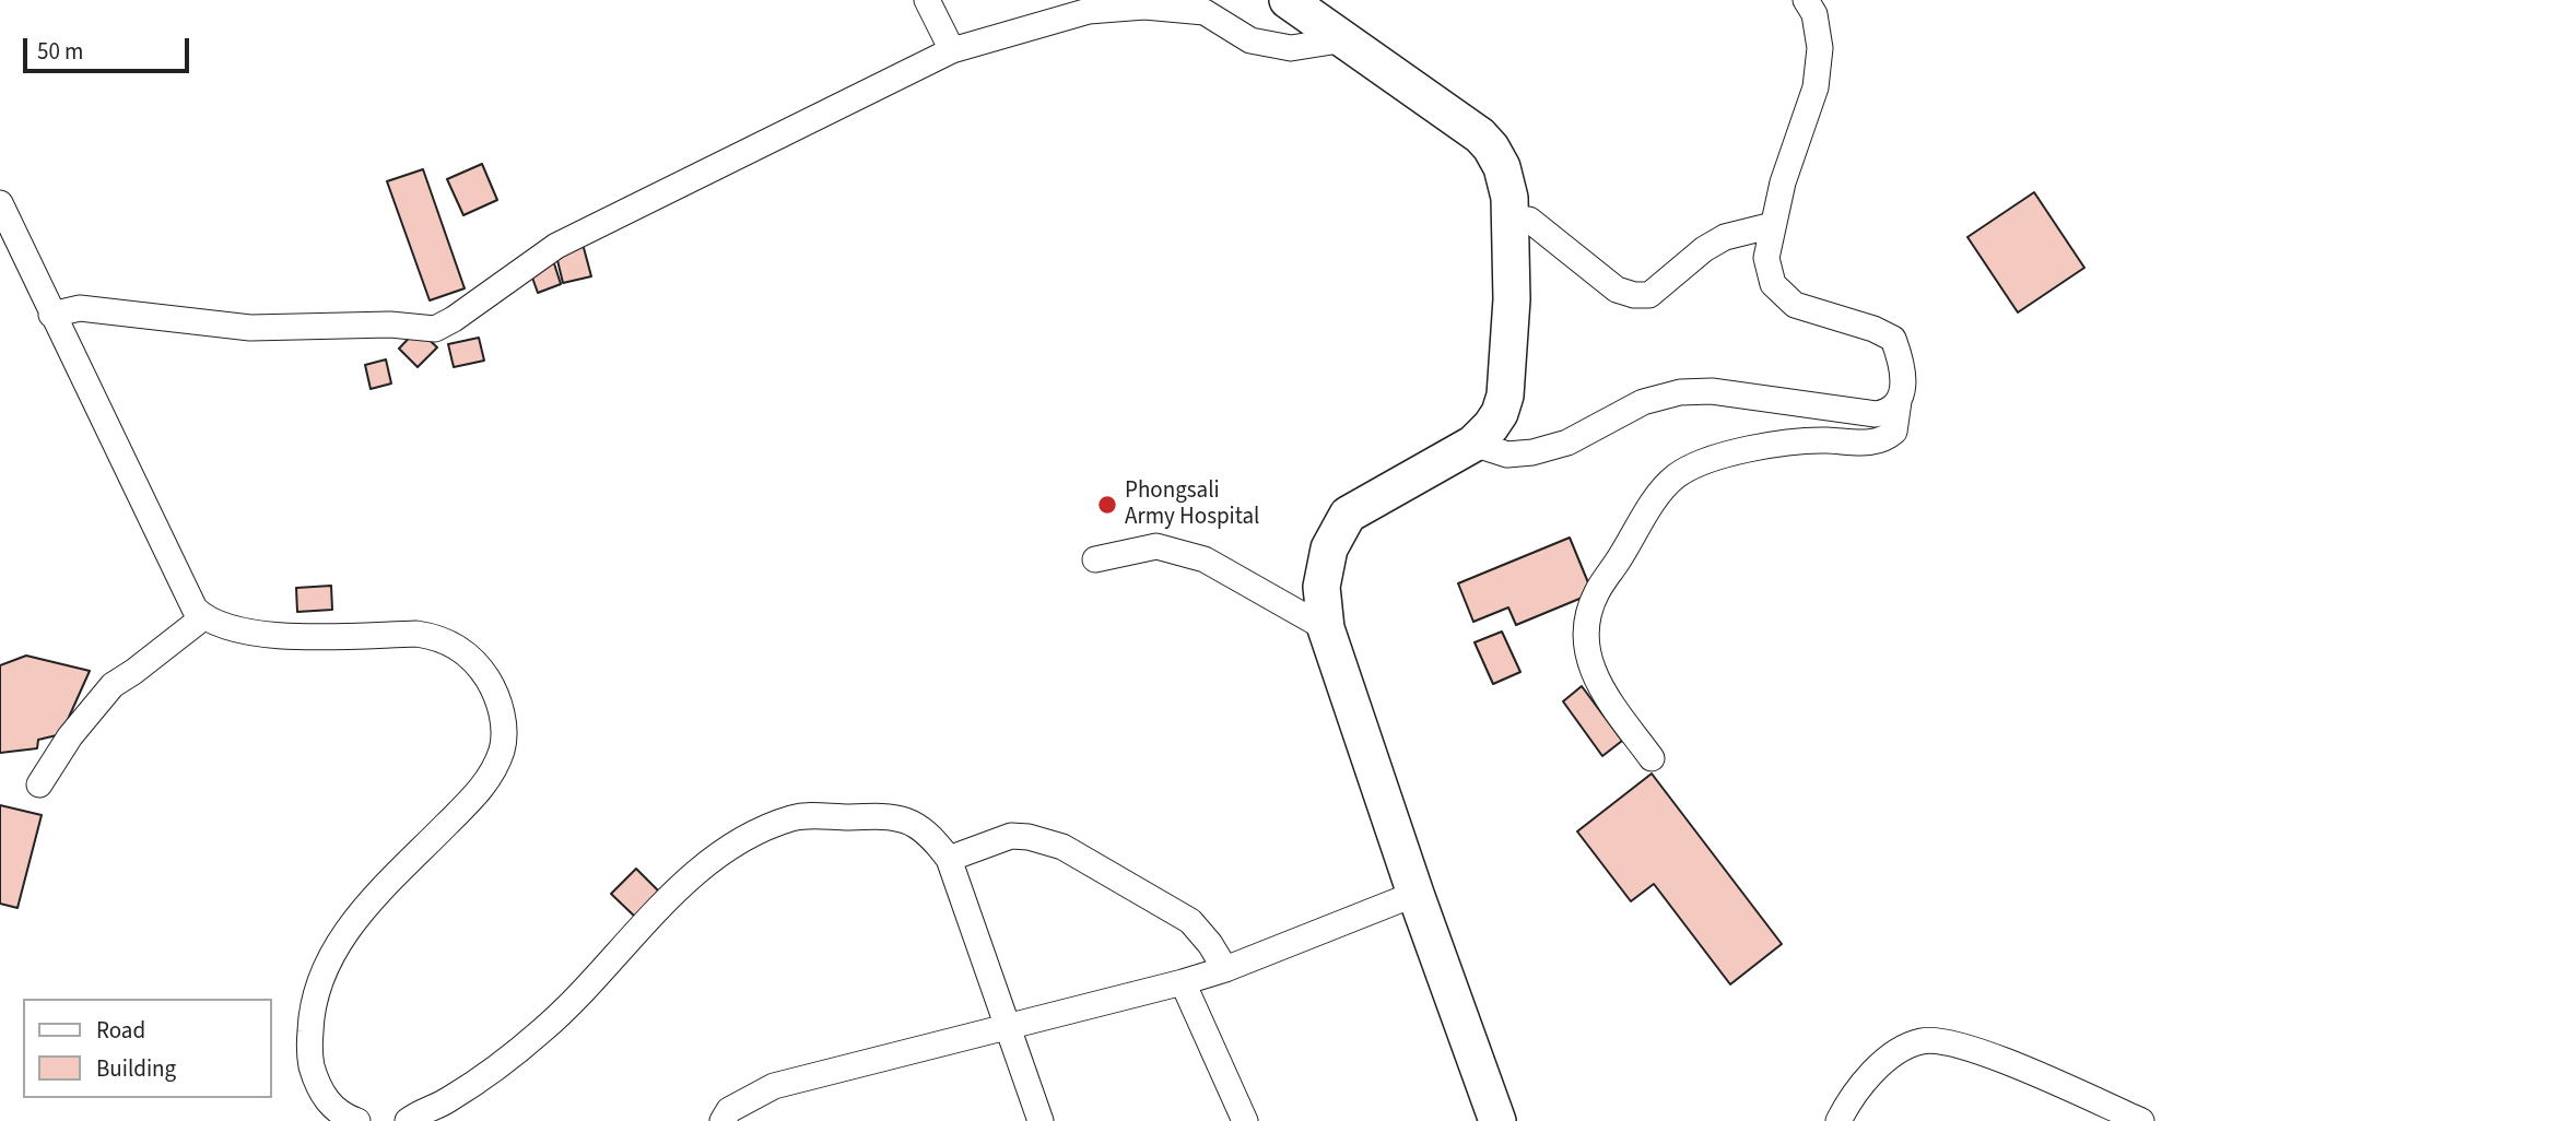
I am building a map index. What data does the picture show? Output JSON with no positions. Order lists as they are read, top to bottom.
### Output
{
  "places": ["Phongsali Army Hospital"],
  "legend": ["Road", "Building"],
  "scale_bar": "50 m"
}
